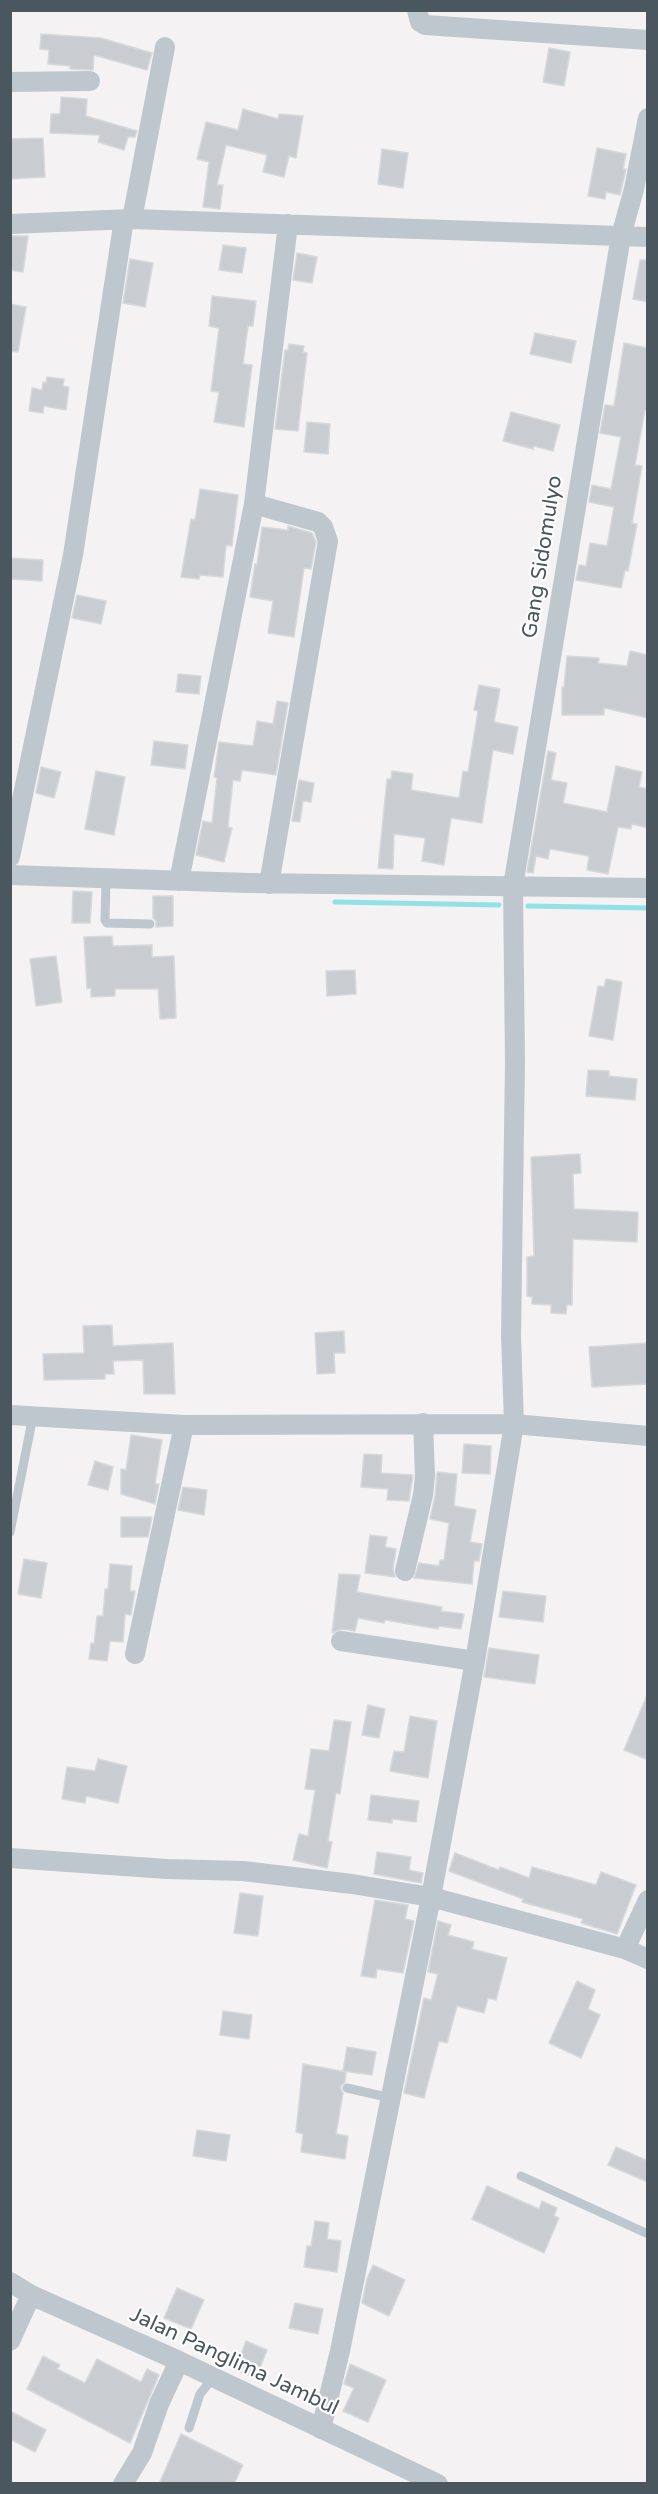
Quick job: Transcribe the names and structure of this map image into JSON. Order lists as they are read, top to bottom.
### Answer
{
  "streets": {
    "street": ["Gang Sidomulyo", "Jalan Panglima Jambul"]
  },
  "crossings": [
    ["Gang Sidomulyo", "Jalan Panglima Jambul"]
  ]
}
